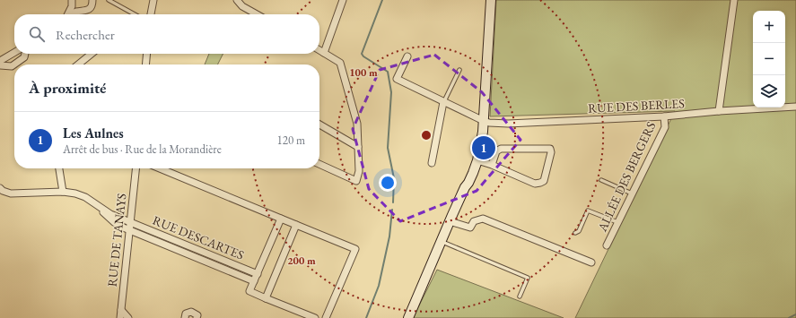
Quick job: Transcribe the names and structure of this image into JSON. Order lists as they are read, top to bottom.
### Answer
{
  "streets": {
    "street": [
      "RUE DES BERLES",
      "ALLÉE DES BERGERS",
      "RUE DESCARTES",
      "RUE DE TANAYS"
    ]
  },
  "crossings": [
    ["RUE DES BERLES", "ALLÉE DES BERGERS"],
    ["RUE DESCARTES", "RUE DE TANAYS"]
  ],
  "page": {
    "map_buttons": ["+", "−"],
    "search": "Rechercher",
    "heading": "À proximité",
    "list": [
      {
        "mark": "1",
        "name": "Les Aulnes",
        "note": "Arrêt de bus · Rue de la Morandière",
        "value": "120 m"
      }
    ],
    "pins": "1"
  },
  "rings": ["100 m", "200 m"]
}
